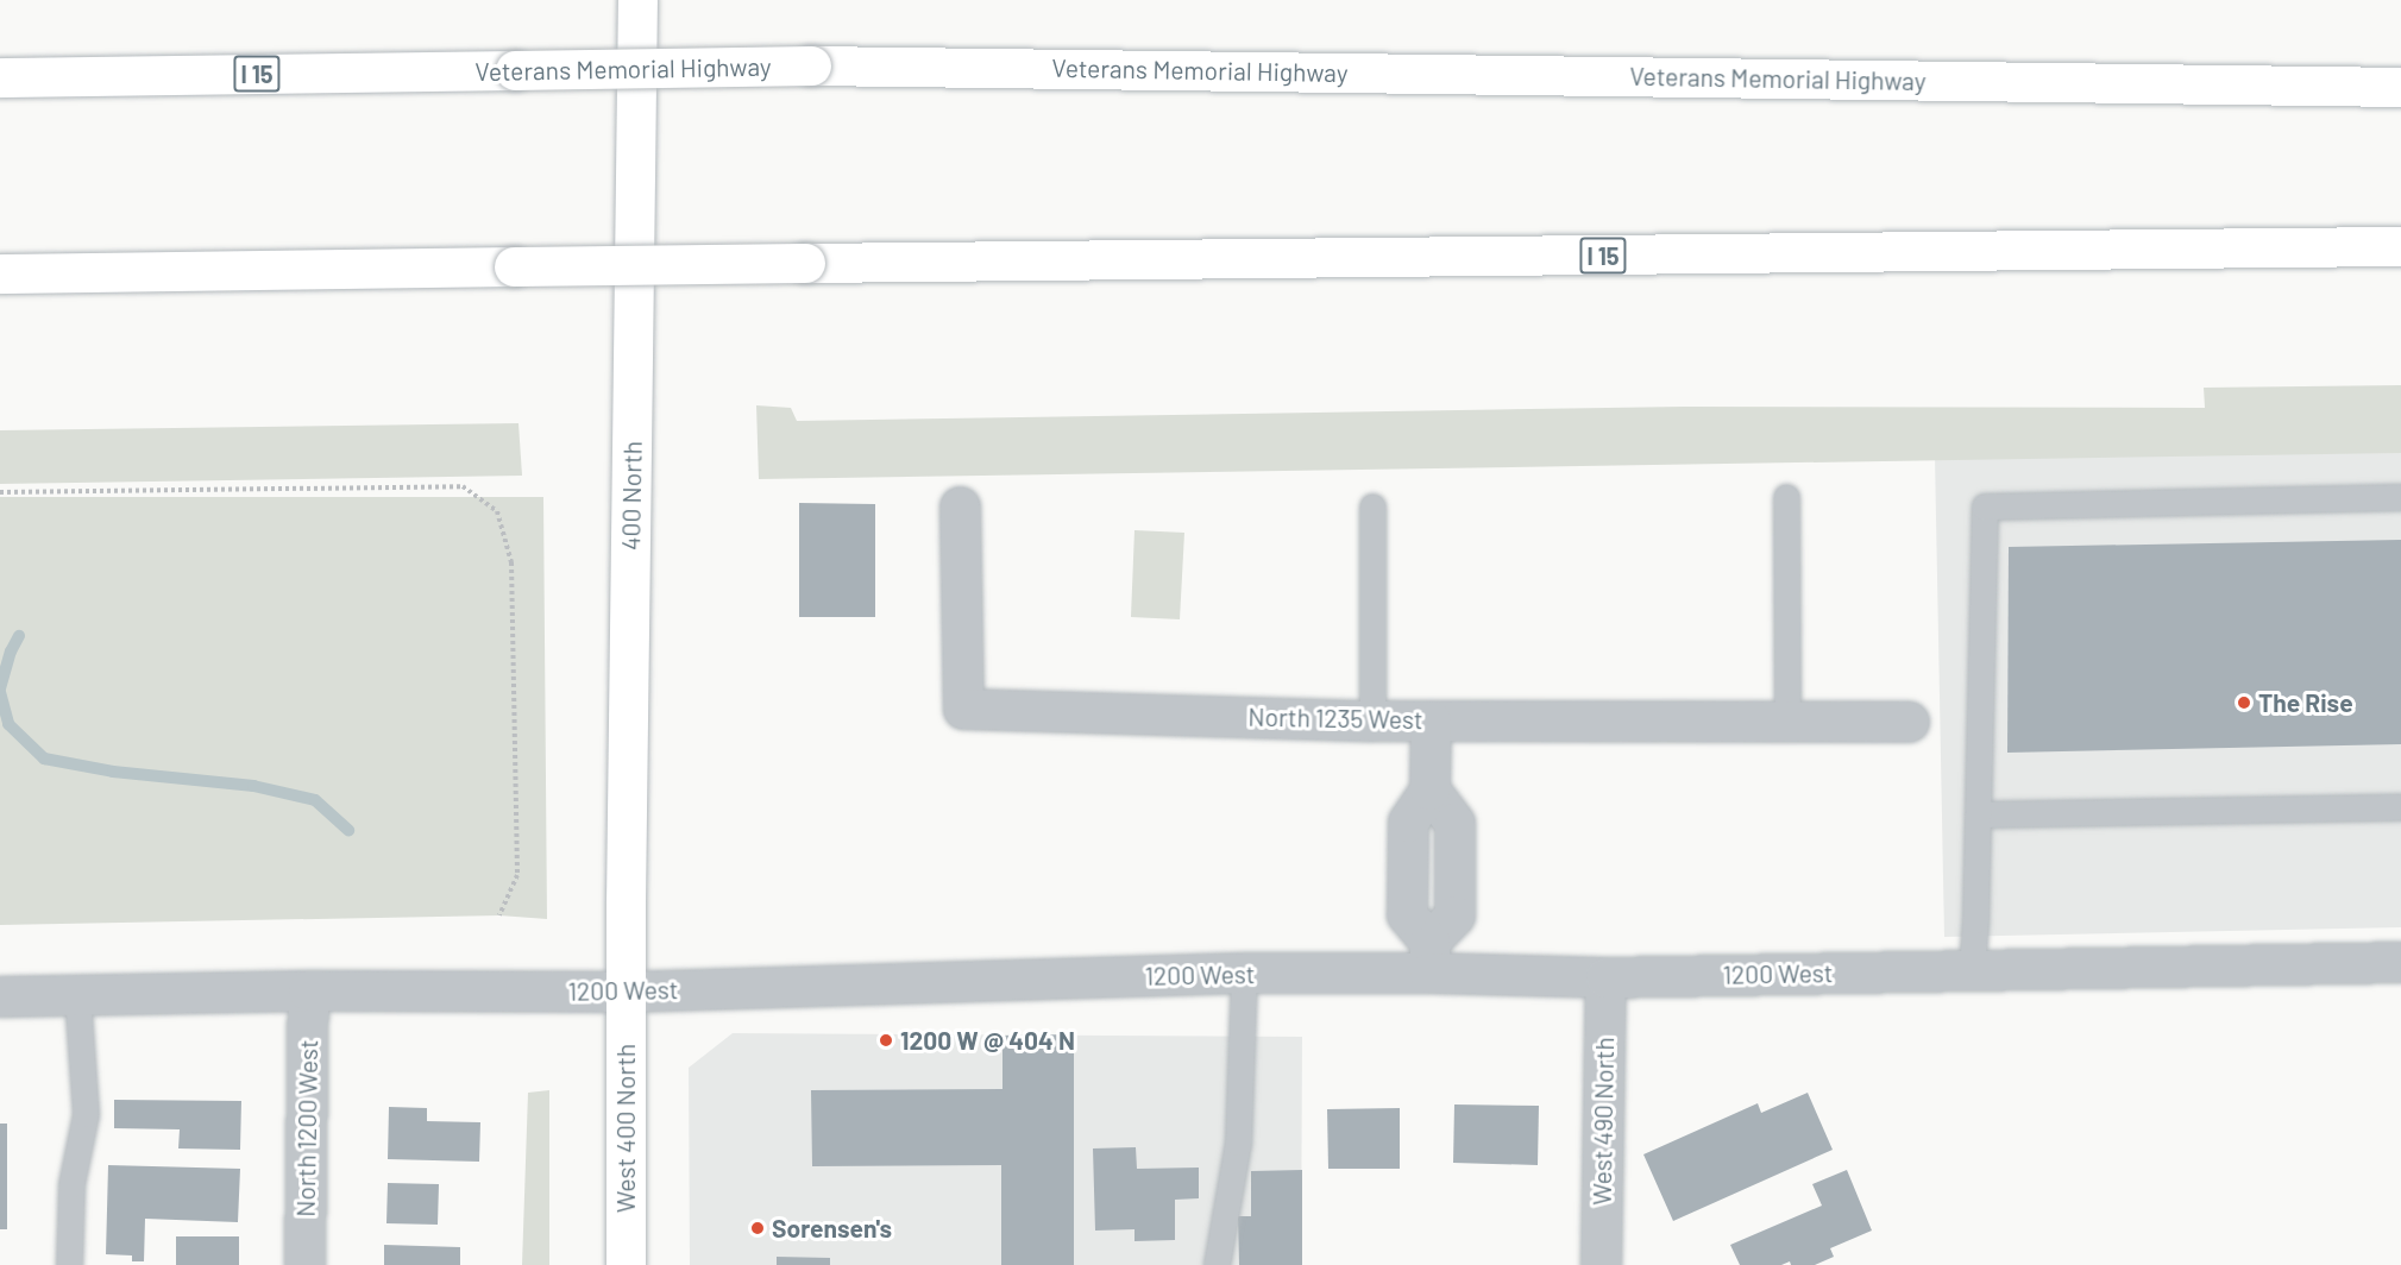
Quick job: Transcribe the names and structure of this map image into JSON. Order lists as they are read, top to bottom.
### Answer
{
  "streets": {
    "main road": [
      "Veterans Memorial Highway",
      "I 15",
      "400 North",
      "West 400 North"
    ],
    "street": [
      "North 1235 West",
      "1200 West",
      "West 490 North",
      "North 1200 West"
    ]
  },
  "crossings": [
    ["400 North", "1200 West"],
    ["400 North", "West 400 North"],
    ["1200 West", "West 490 North"],
    ["1200 West", "North 1200 West"],
    ["1200 West", "West 400 North"]
  ],
  "places": ["The Rise", "1200 W @ 404 N", "Sorensen's"]
}
